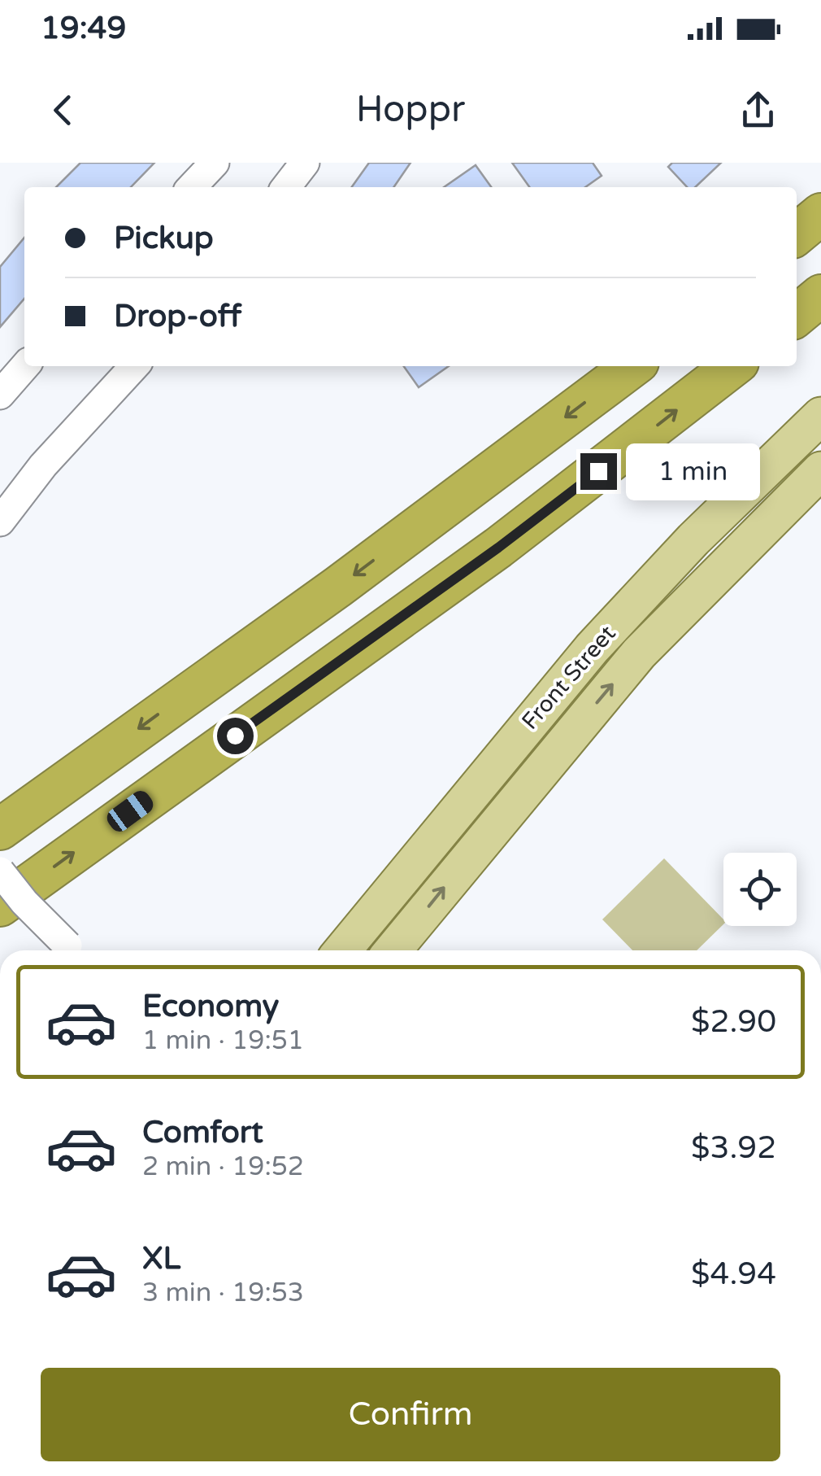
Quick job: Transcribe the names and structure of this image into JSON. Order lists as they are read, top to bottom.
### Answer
{
  "streets": {
    "main road": ["Front Street"]
  },
  "page": {
    "status": "19:49",
    "header": "Hoppr",
    "banner": ["Pickup", "Drop-off"],
    "bubble": "1 min",
    "list": [
      {
        "name": "Economy",
        "note": "1 min · 19:51",
        "value": "$2.90"
      },
      {
        "name": "Comfort",
        "note": "2 min · 19:52",
        "value": "$3.92"
      },
      {
        "name": "XL",
        "note": "3 min · 19:53",
        "value": "$4.94"
      }
    ],
    "buttons": "Confirm"
  }
}
